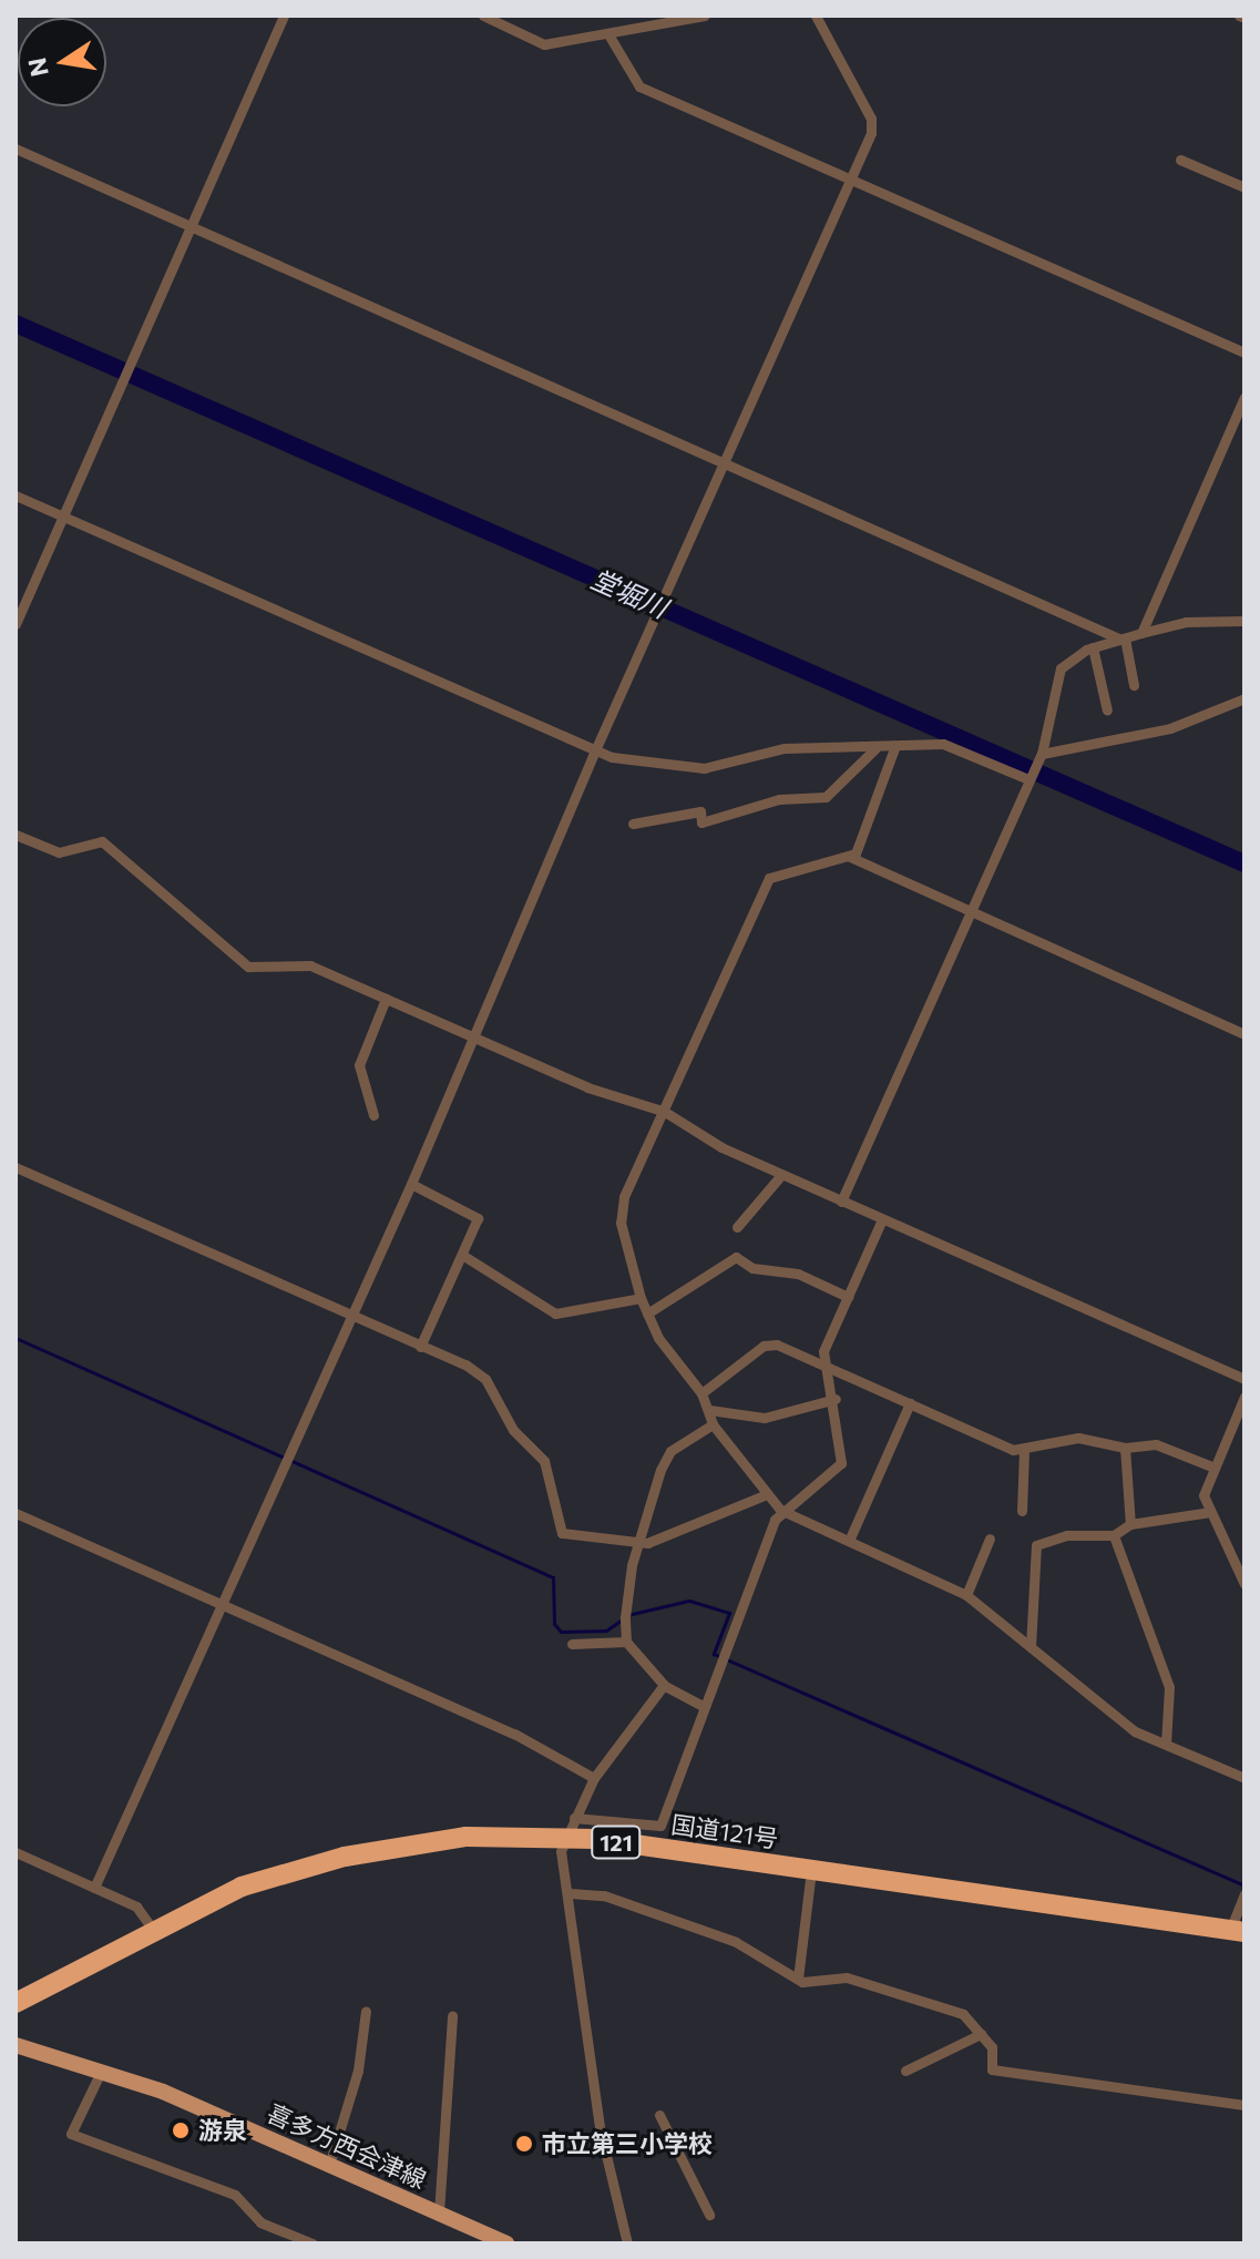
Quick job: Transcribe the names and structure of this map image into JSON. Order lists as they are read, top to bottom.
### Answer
{
  "streets": {
    "highway": ["国道121号", "121"],
    "main road": ["喜多方西会津線"]
  },
  "water": ["堂堀川"],
  "places": ["游泉", "市立第三小学校"],
  "north": "left"
}
